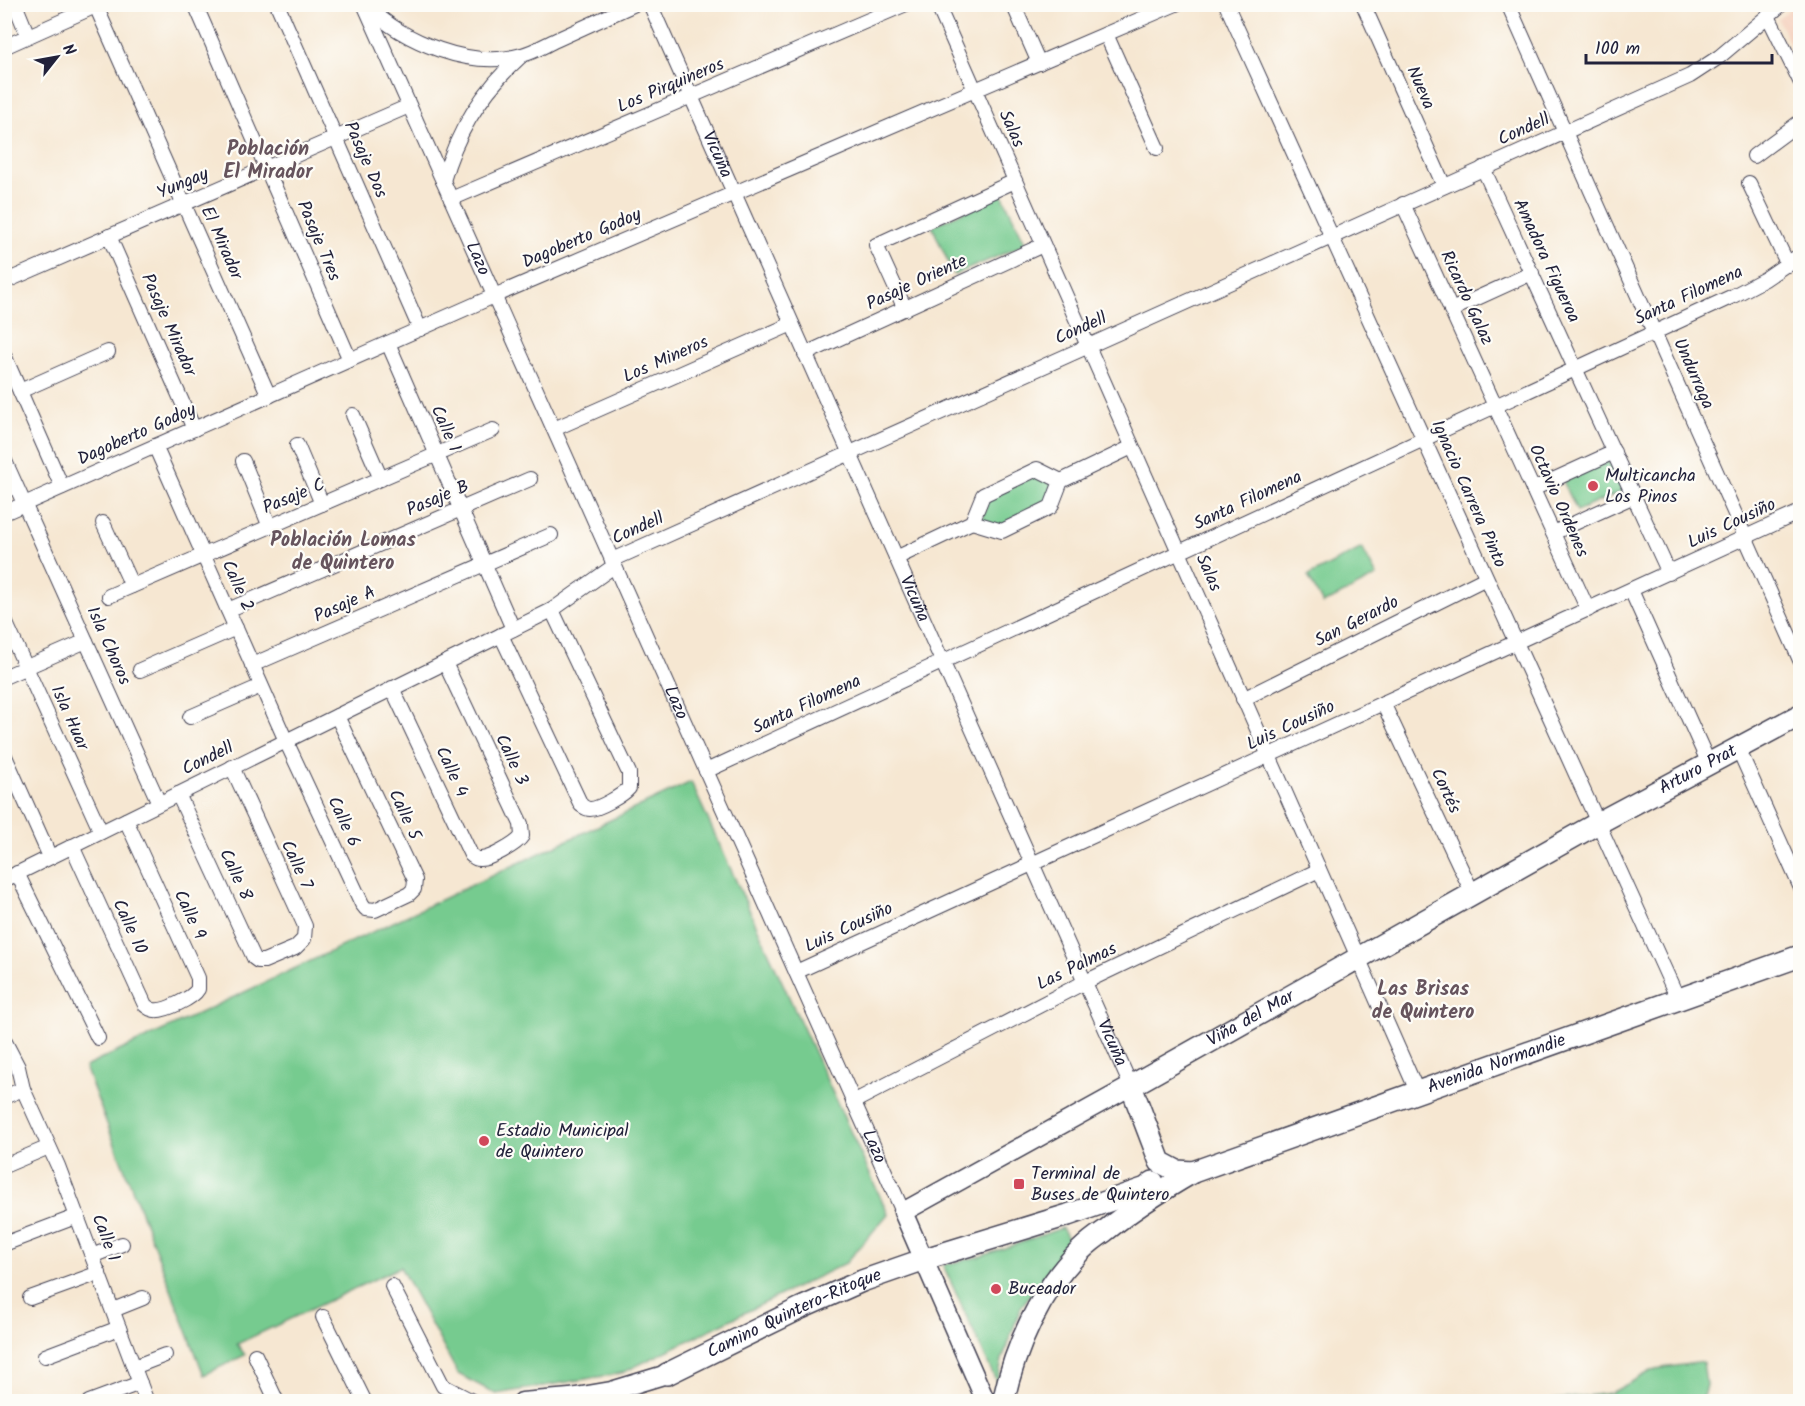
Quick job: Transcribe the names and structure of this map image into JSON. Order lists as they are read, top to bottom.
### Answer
{
  "streets": {
    "main road": [
      "Vicuña",
      "Lazo",
      "Arturo Prat",
      "Viña del Mar",
      "Avenida Normandie",
      "Camino Quintero-Ritoque"
    ],
    "street": [
      "Los Pirquineros",
      "Nueva",
      "Salas",
      "Condell",
      "Pasaje Dos",
      "Yungay",
      "Dagoberto Godoy",
      "Pasaje Tres",
      "El Mirador",
      "Amadora Figueroa",
      "Pasaje Oriente",
      "Santa Filomena",
      "Ricardo Galaz",
      "Pasaje Mirador",
      "Los Mineros",
      "Undurraga",
      "Calle 1",
      "Ignacio Carrera Pinto",
      "Pasaje C",
      "Pasaje B",
      "Octavio Ordenes",
      "Luis Cousiño",
      "Calle 2",
      "Pasaje A",
      "San Gerardo",
      "Isla Choros",
      "Isla Huar",
      "Calle 3",
      "Calle 4",
      "Cortés",
      "Calle 5",
      "Calle 6",
      "Calle 7",
      "Calle 8",
      "Calle 9",
      "Calle 10",
      "Las Palmas"
    ]
  },
  "crossings": [
    ["Los Pirquineros", "Vicuña"],
    ["Los Pirquineros", "Lazo"],
    ["Nueva", "Condell"],
    ["Salas", "Condell"],
    ["Salas", "Dagoberto Godoy"],
    ["Salas", "Pasaje Oriente"],
    ["Salas", "Santa Filomena"],
    ["Salas", "Luis Cousiño"],
    ["Salas", "San Gerardo"],
    ["Salas", "Las Palmas"],
    ["Salas", "Viña del Mar"],
    ["Salas", "Avenida Normandie"],
    ["Condell", "Vicuña"],
    ["Condell", "Lazo"],
    ["Condell", "Amadora Figueroa"],
    ["Condell", "Ricardo Galaz"],
    ["Condell", "Undurraga"],
    ["Condell", "Calle 1"],
    ["Condell", "Ignacio Carrera Pinto"],
    ["Condell", "Calle 2"],
    ["Condell", "Isla Choros"],
    ["Condell", "Isla Huar"],
    ["Condell", "Calle 3"],
    ["Condell", "Calle 4"],
    ["Condell", "Calle 5"],
    ["Condell", "Calle 6"],
    ["Condell", "Calle 7"],
    ["Condell", "Calle 8"],
    ["Condell", "Calle 9"],
    ["Condell", "Calle 10"],
    ["Vicuña", "Dagoberto Godoy"],
    ["Vicuña", "Pasaje Oriente"],
    ["Vicuña", "Santa Filomena"],
    ["Vicuña", "Los Mineros"],
    ["Vicuña", "Luis Cousiño"],
    ["Vicuña", "Las Palmas"],
    ["Vicuña", "Viña del Mar"],
    ["Vicuña", "Camino Quintero-Ritoque"],
    ["Pasaje Dos", "Yungay"],
    ["Pasaje Dos", "Dagoberto Godoy"],
    ["Yungay", "Pasaje Tres"],
    ["Yungay", "El Mirador"],
    ["Yungay", "Lazo"],
    ["Yungay", "Pasaje Mirador"],
    ["Dagoberto Godoy", "Pasaje Tres"],
    ["Dagoberto Godoy", "El Mirador"],
    ["Dagoberto Godoy", "Lazo"],
    ["Dagoberto Godoy", "Pasaje Mirador"],
    ["Dagoberto Godoy", "Calle 1"],
    ["Dagoberto Godoy", "Calle 2"],
    ["Dagoberto Godoy", "Isla Choros"],
    ["Lazo", "Santa Filomena"],
    ["Lazo", "Los Mineros"],
    ["Lazo", "Luis Cousiño"],
    ["Lazo", "Las Palmas"],
    ["Lazo", "Viña del Mar"],
    ["Lazo", "Camino Quintero-Ritoque"],
    ["Amadora Figueroa", "Santa Filomena"],
    ["Amadora Figueroa", "Luis Cousiño"],
    ["Santa Filomena", "Ricardo Galaz"],
    ["Santa Filomena", "Undurraga"],
    ["Santa Filomena", "Ignacio Carrera Pinto"],
    ["Santa Filomena", "Octavio Ordenes"],
    ["Ricardo Galaz", "Octavio Ordenes"],
    ["Undurraga", "Luis Cousiño"],
    ["Calle 1", "Pasaje C"],
    ["Calle 1", "Pasaje B"],
    ["Calle 1", "Pasaje A"],
    ["Ignacio Carrera Pinto", "Luis Cousiño"],
    ["Ignacio Carrera Pinto", "San Gerardo"],
    ["Ignacio Carrera Pinto", "Arturo Prat"],
    ["Ignacio Carrera Pinto", "Viña del Mar"],
    ["Ignacio Carrera Pinto", "Avenida Normandie"],
    ["Pasaje C", "Calle 2"],
    ["Pasaje B", "Calle 2"],
    ["Octavio Ordenes", "Luis Cousiño"],
    ["Luis Cousiño", "Cortés"],
    ["Calle 2", "Pasaje A"],
    ["Calle 2", "Calle 6"],
    ["Calle 3", "Calle 4"],
    ["Arturo Prat", "Viña del Mar"],
    ["Cortés", "Viña del Mar"],
    ["Calle 5", "Calle 6"],
    ["Calle 7", "Calle 8"],
    ["Calle 9", "Calle 10"]
  ],
  "districts": ["Población El Mirador", "Población Lomas de Quintero", "Las Brisas de Quintero"],
  "places": {
    "other": ["Multicancha Los Pinos", "Estadio Municipal de Quintero", "Buceador"],
    "transit": ["Terminal de Buses de Quintero"]
  },
  "scale_bar": "100 m",
  "north": "top right"
}
